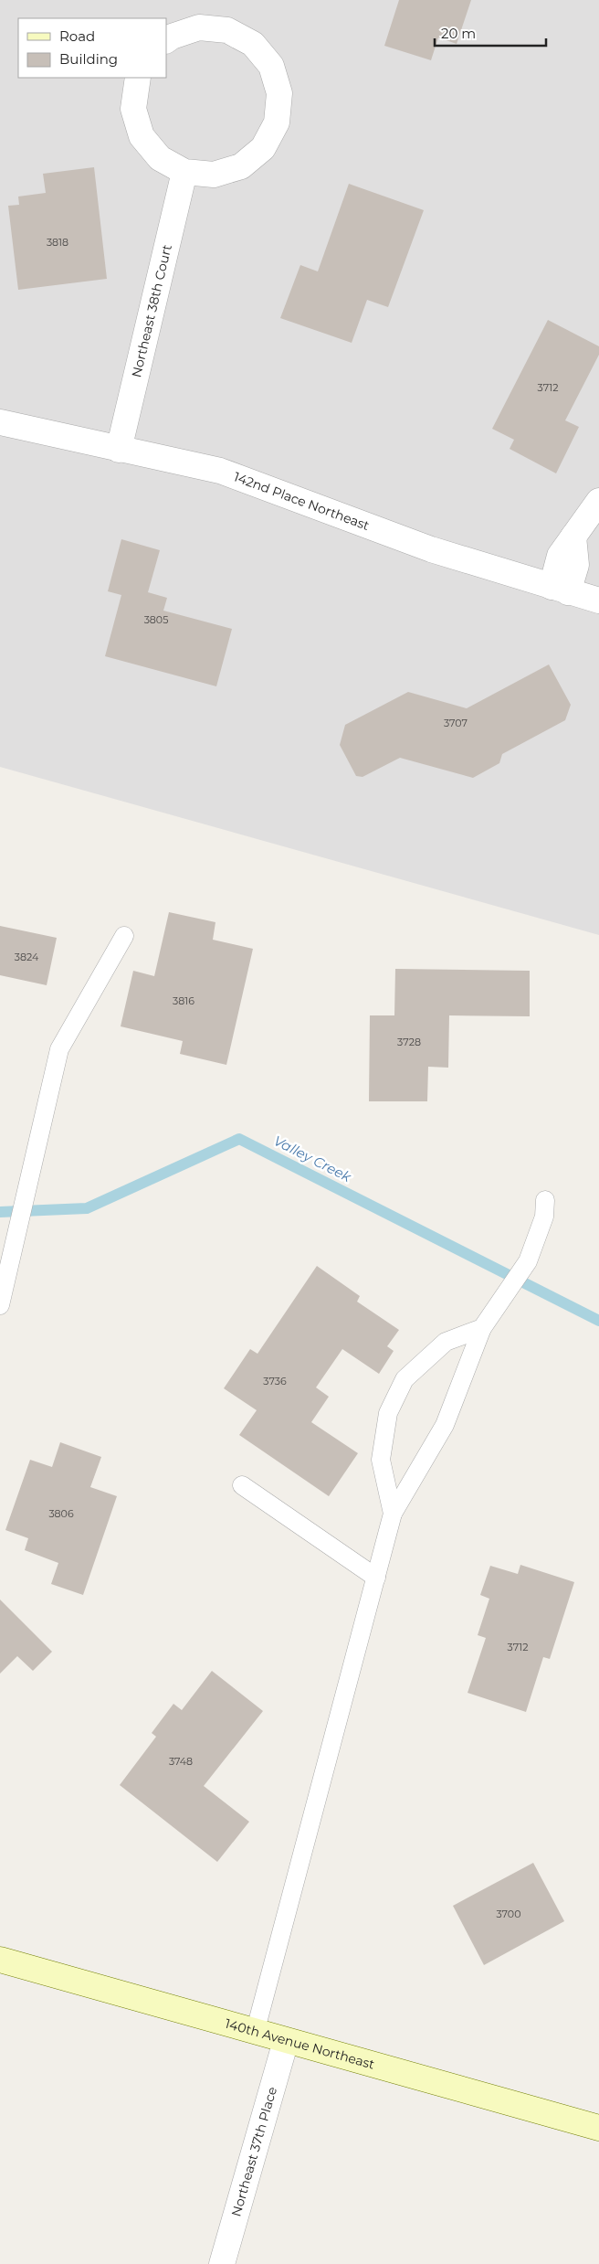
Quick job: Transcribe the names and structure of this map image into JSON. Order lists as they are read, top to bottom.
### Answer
{
  "streets": {
    "street": [
      "Northeast 38th Court",
      "142nd Place Northeast",
      "140th Avenue Northeast",
      "Northeast 37th Place"
    ]
  },
  "crossings": [
    ["Northeast 38th Court", "142nd Place Northeast"],
    ["140th Avenue Northeast", "Northeast 37th Place"]
  ],
  "water": ["Valley Creek"],
  "house_numbers": [
    "3818",
    "3712",
    "3805",
    "3707",
    "3824",
    "3816",
    "3728",
    "3736",
    "3806",
    "3712",
    "3748",
    "3700"
  ],
  "legend": ["Road", "Building"],
  "scale_bar": "20 m"
}
